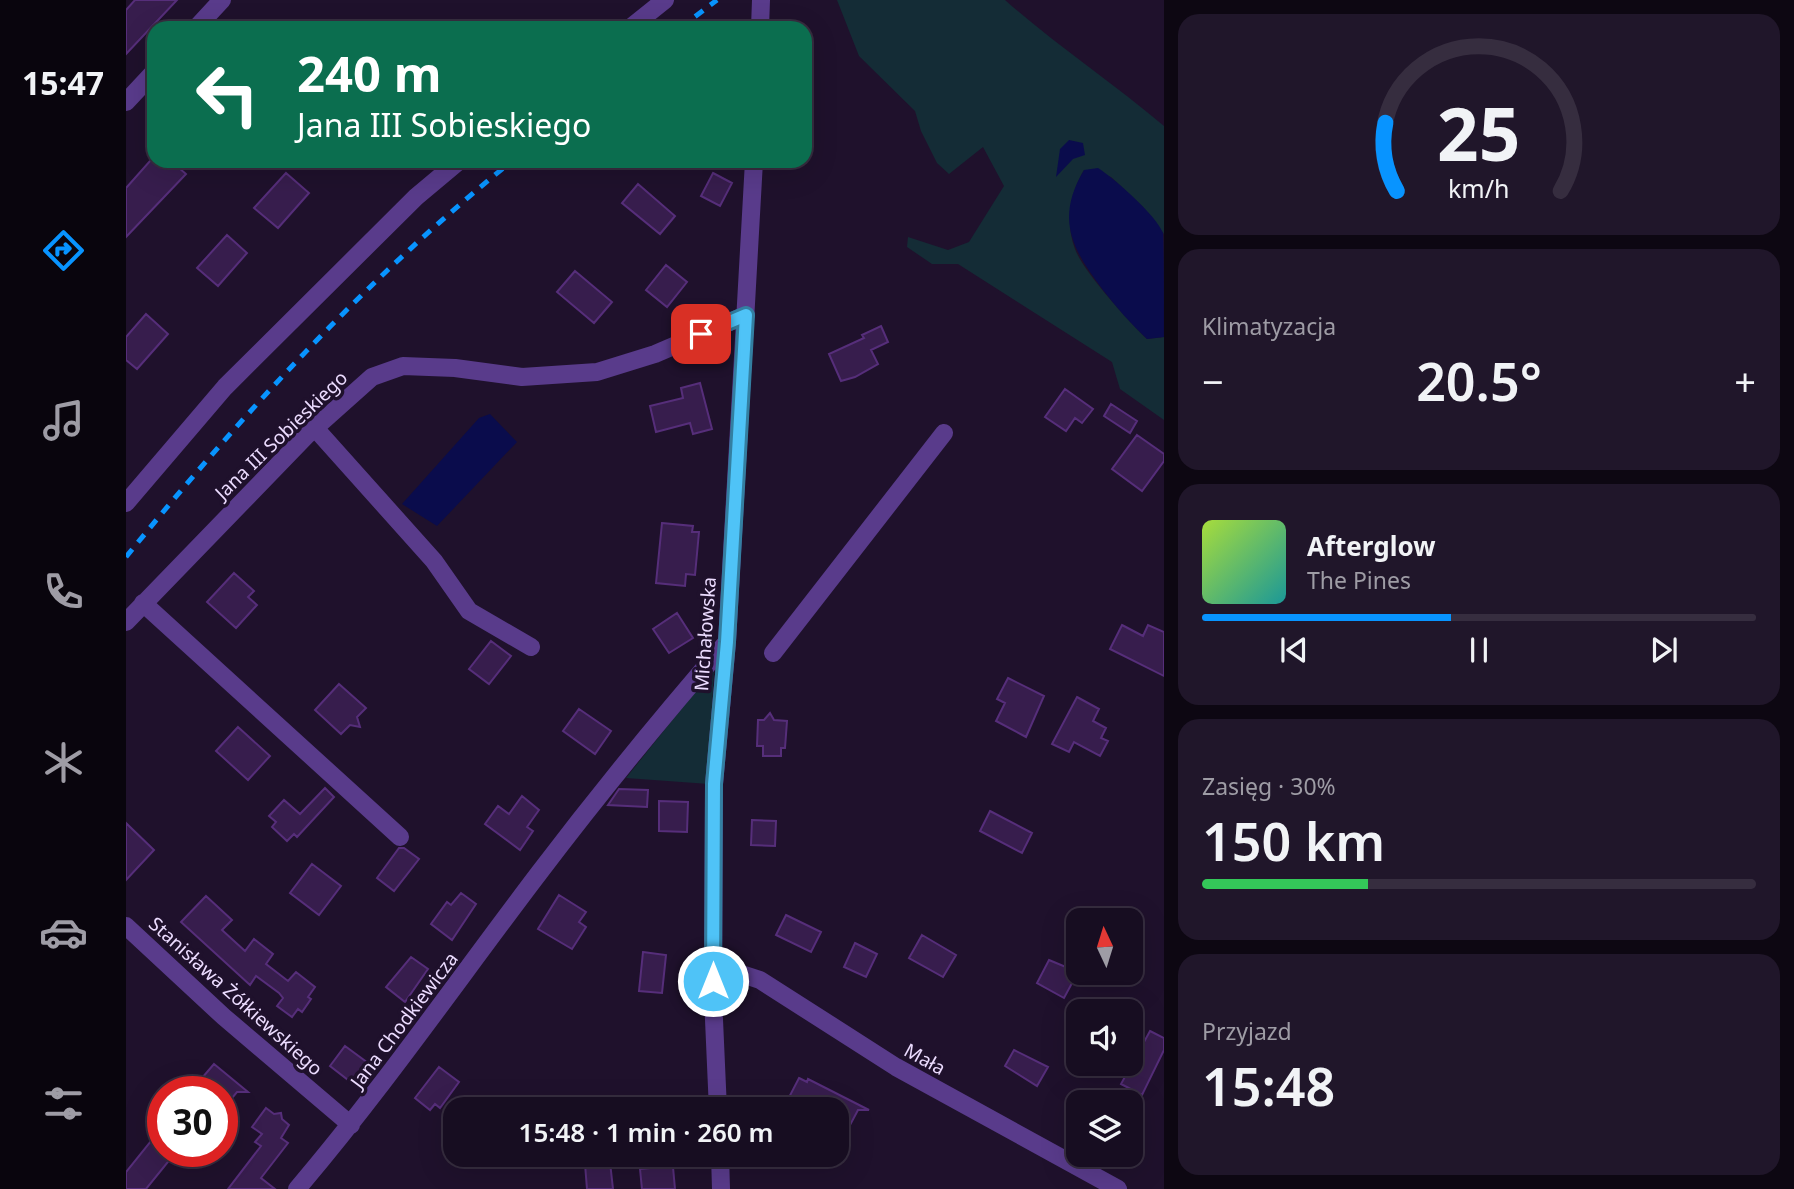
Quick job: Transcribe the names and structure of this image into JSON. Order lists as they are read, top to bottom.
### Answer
{
  "streets": {
    "street": [
      "Jana III Sobieskiego",
      "Michałowska",
      "Stanisława Żółkiewskiego",
      "Jana Chodkiewicza",
      "Mała"
    ]
  },
  "crossings": [
    ["Jana III Sobieskiego", "Michałowska"],
    ["Michałowska", "Jana Chodkiewicza"],
    ["Michałowska", "Mała"],
    ["Stanisława Żółkiewskiego", "Jana Chodkiewicza"]
  ],
  "north": "top",
  "page": {
    "tabs": "15:47",
    "turn": ["240 m", "Jana III Sobieskiego"],
    "tile": [
      "Klimatyzacja",
      ["Zasięg · 30%", "150 km"],
      ["Przyjazd", "15:48"]
    ],
    "heat": ["−", "20.5°", "+"],
    "song": ["Afterglow", "The Pines"],
    "limit": "30",
    "trip": "15:48 · 1 min · 260 m",
    "gauge": ["25", "km/h"]
  }
}
